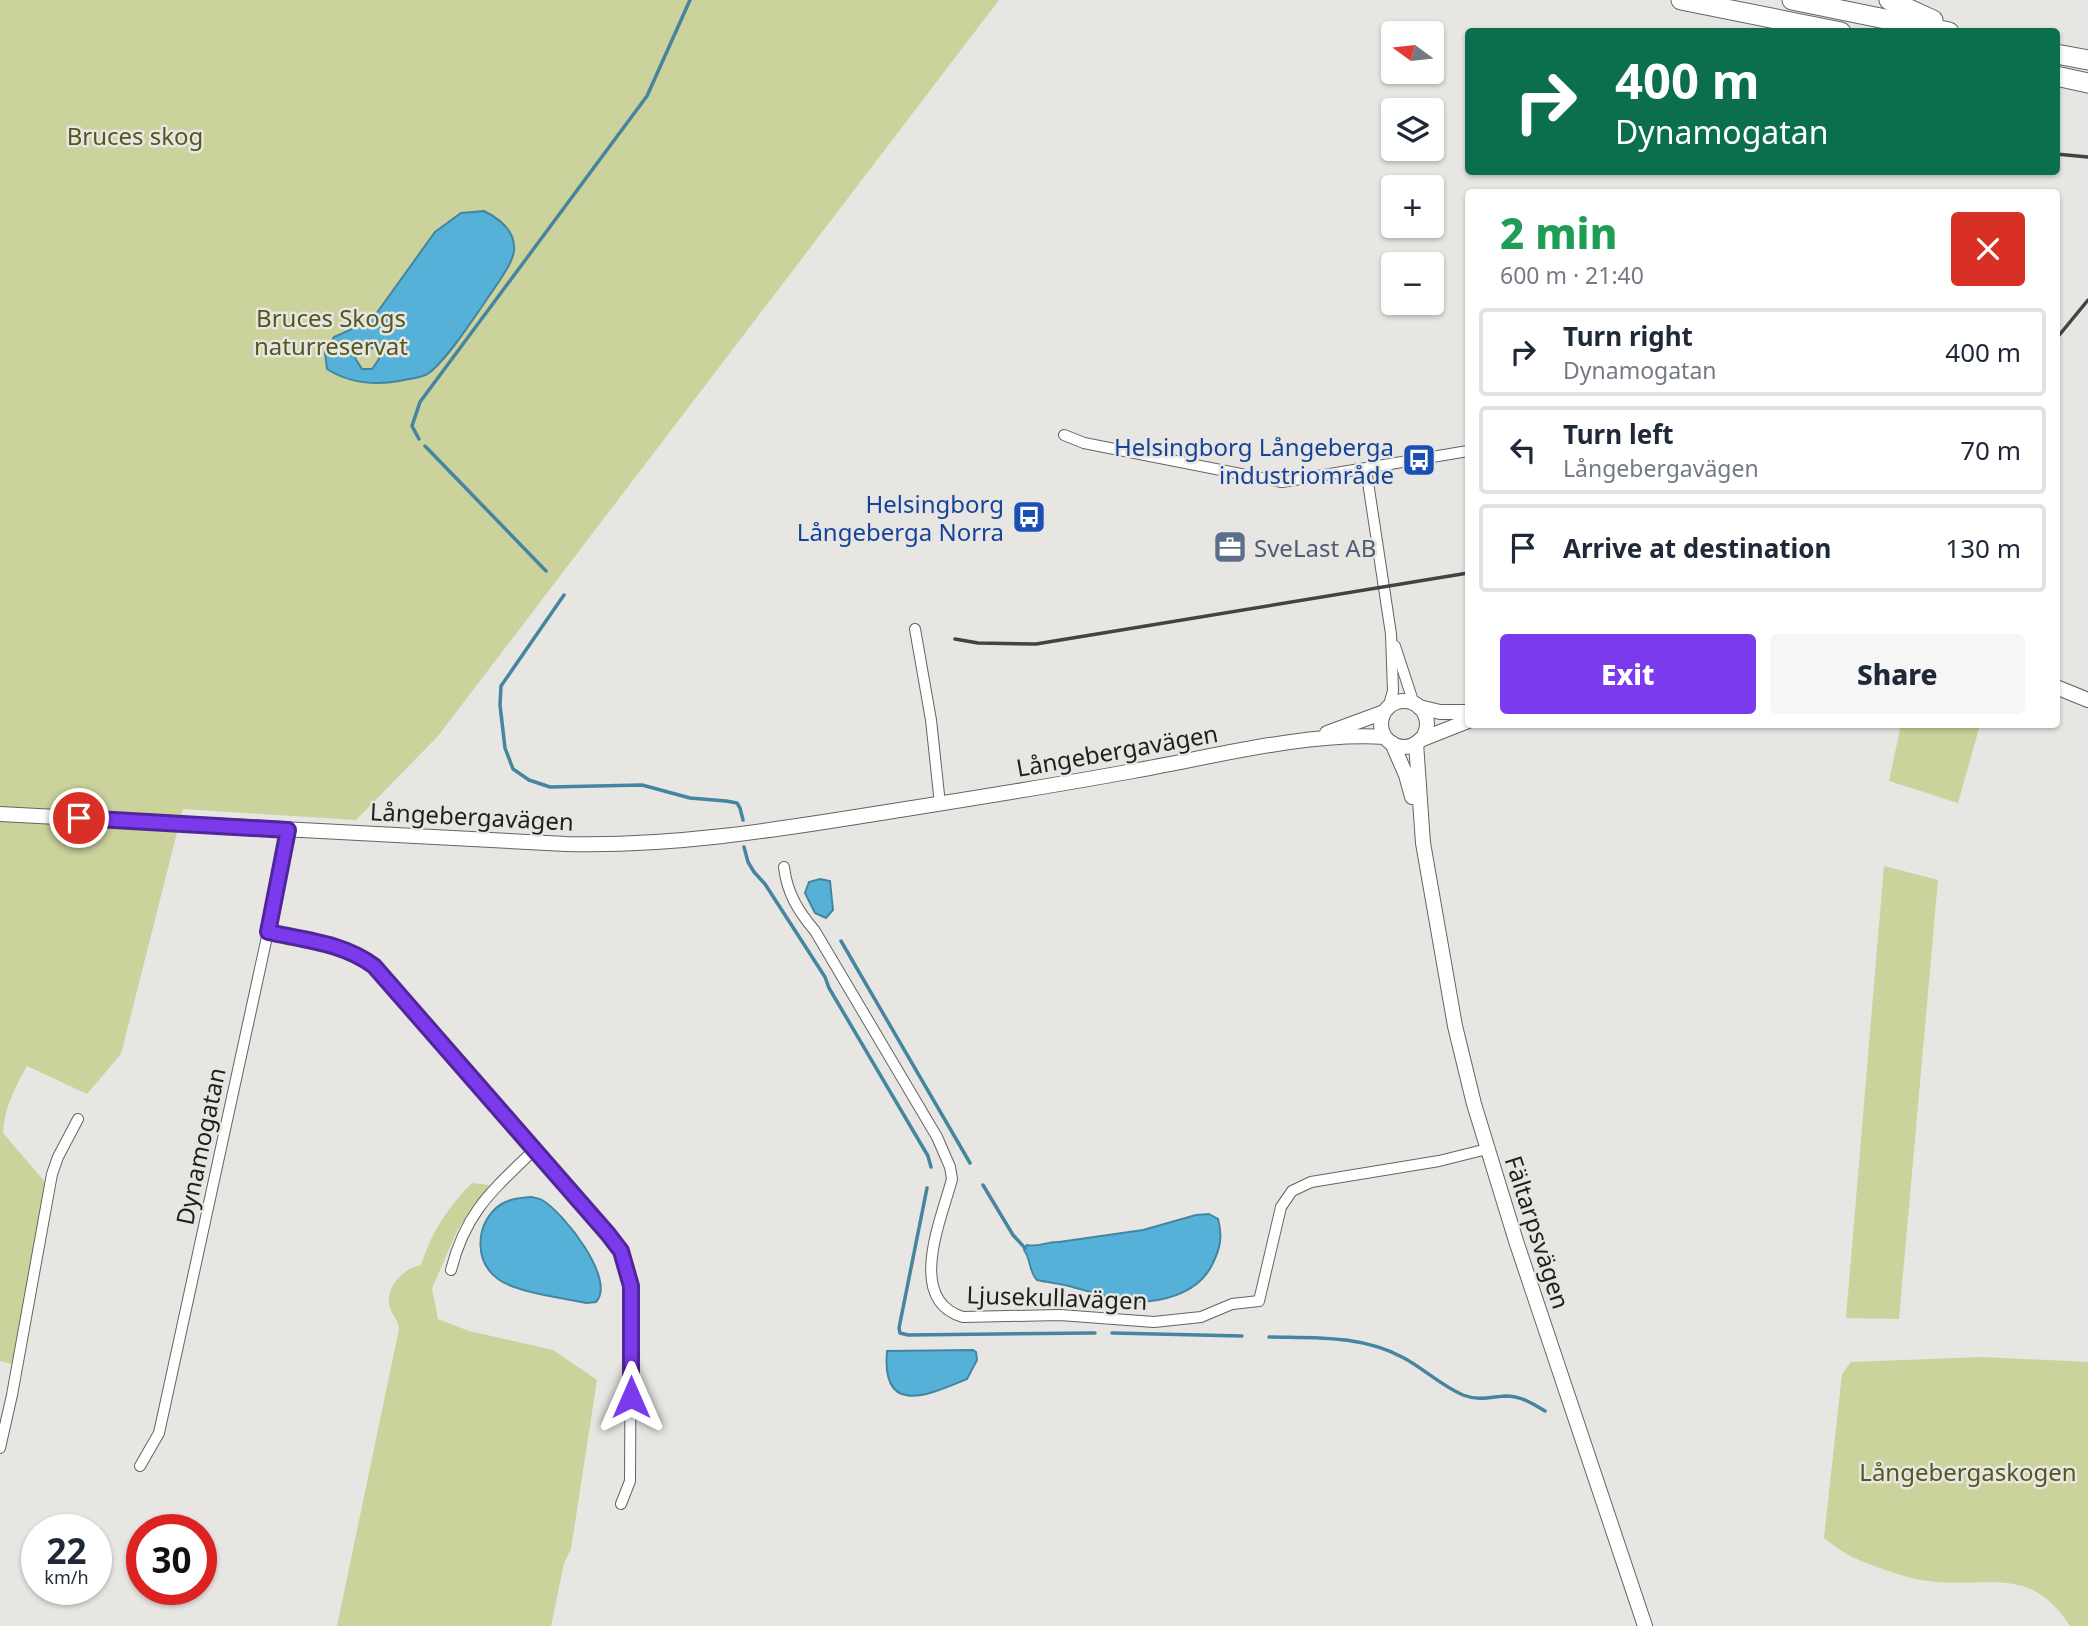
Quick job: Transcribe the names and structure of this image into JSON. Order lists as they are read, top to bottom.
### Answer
{
  "streets": {
    "street": [
      "Långebergavägen",
      "Dynamogatan",
      "Fältarpsvägen",
      "Ljusekullavägen"
    ]
  },
  "crossings": [
    ["Långebergavägen", "Dynamogatan"],
    ["Långebergavägen", "Fältarpsvägen"],
    ["Fältarpsvägen", "Ljusekullavägen"]
  ],
  "parks": ["Bruces skog", "Bruces Skogs naturreservat", "Långebergaskogen"],
  "places": {
    "bus stop": ["Helsingborg Långeberga industriområde", "Helsingborg Långeberga Norra"],
    "office": ["SveLast AB"]
  },
  "north": "left",
  "page": {
    "map_buttons": ["+", "−"],
    "turn": ["400 m", "Dynamogatan"],
    "heading": ["2 min", "600 m · 21:40"],
    "list": [
      {
        "name": "Turn right",
        "note": "Dynamogatan",
        "value": "400 m"
      },
      {
        "name": "Turn left",
        "note": "Långebergavägen",
        "value": "70 m"
      },
      {
        "name": "Arrive at destination",
        "value": "130 m"
      }
    ],
    "buttons": ["Exit", "Share"],
    "speed": "22 km/h",
    "limit": "30"
  }
}
